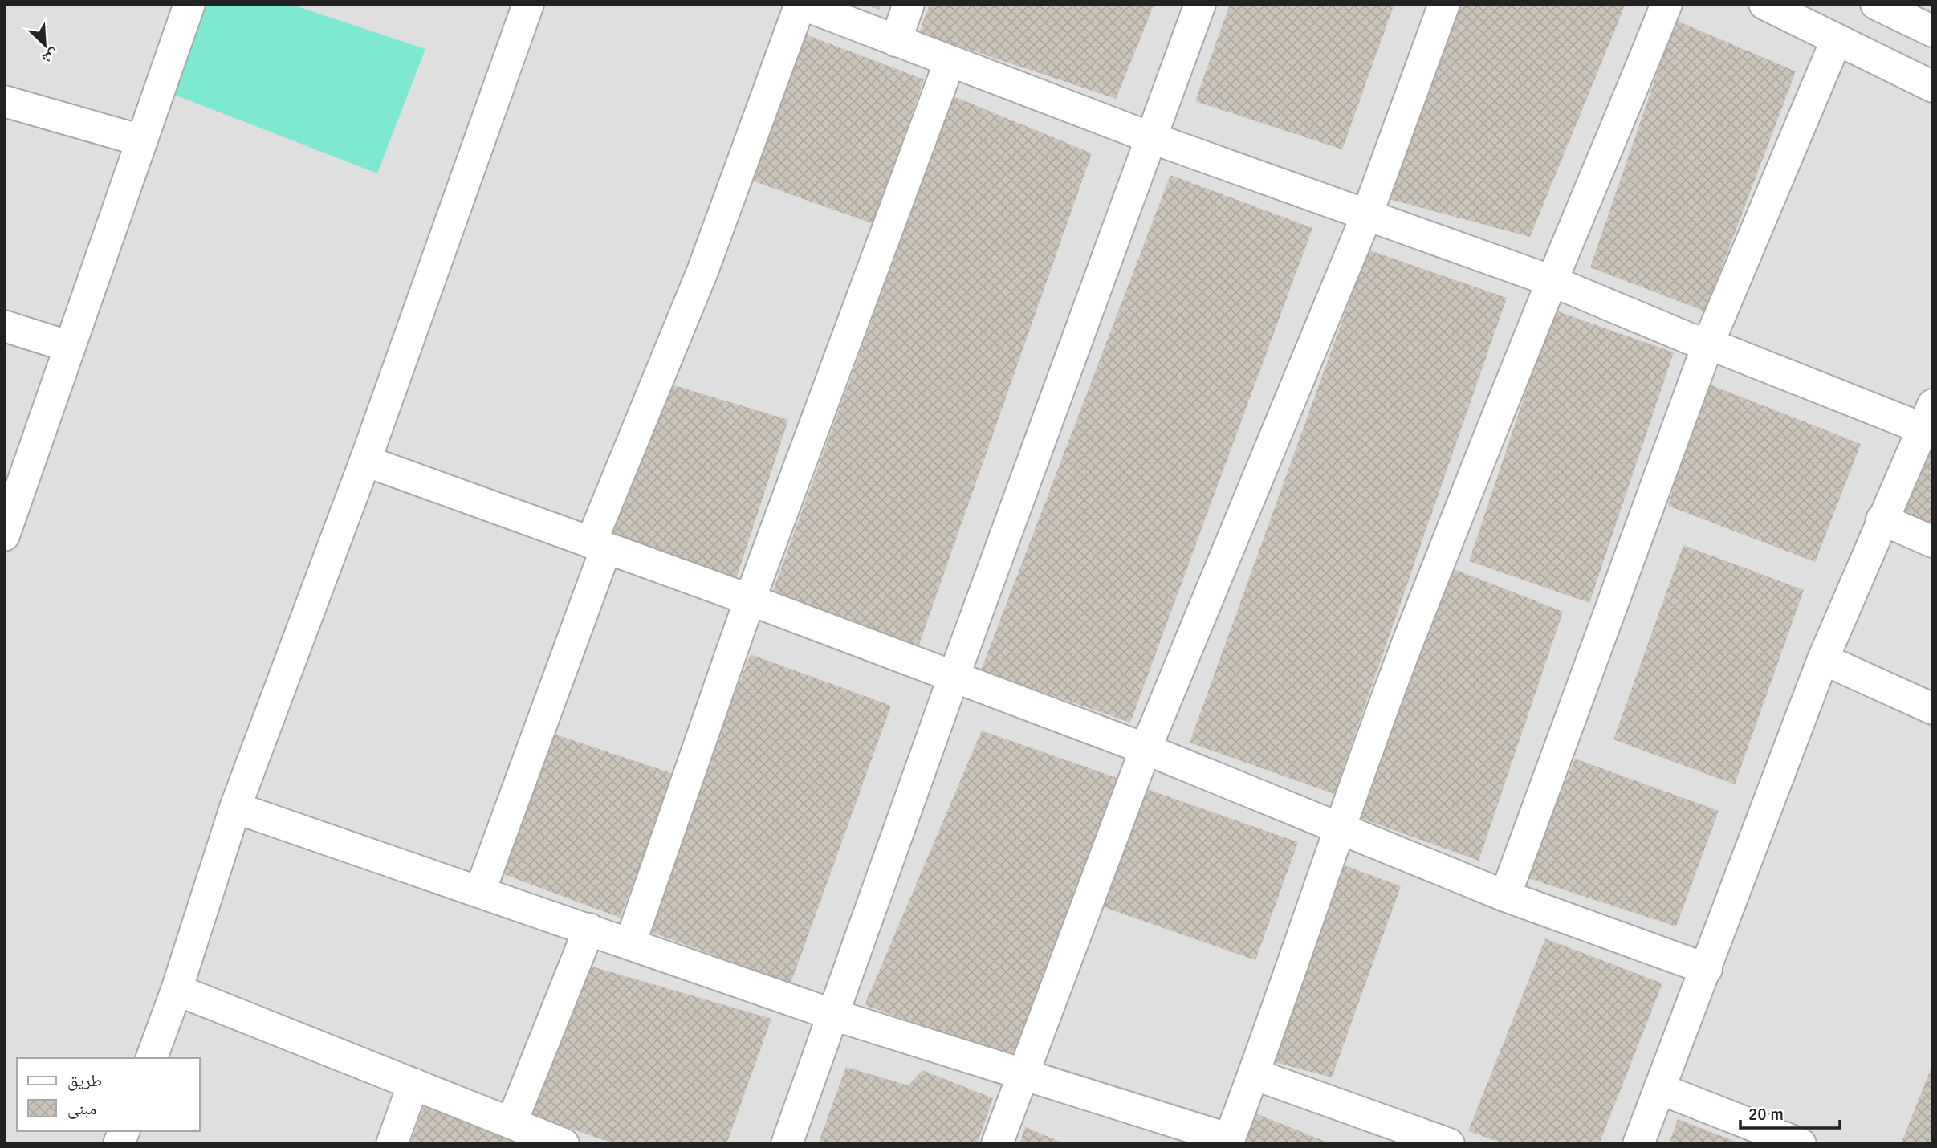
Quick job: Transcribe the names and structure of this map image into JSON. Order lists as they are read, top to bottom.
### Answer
{
  "legend": ["طريق", "مبنى"],
  "scale_bar": "20 m",
  "north": "bottom right"
}
